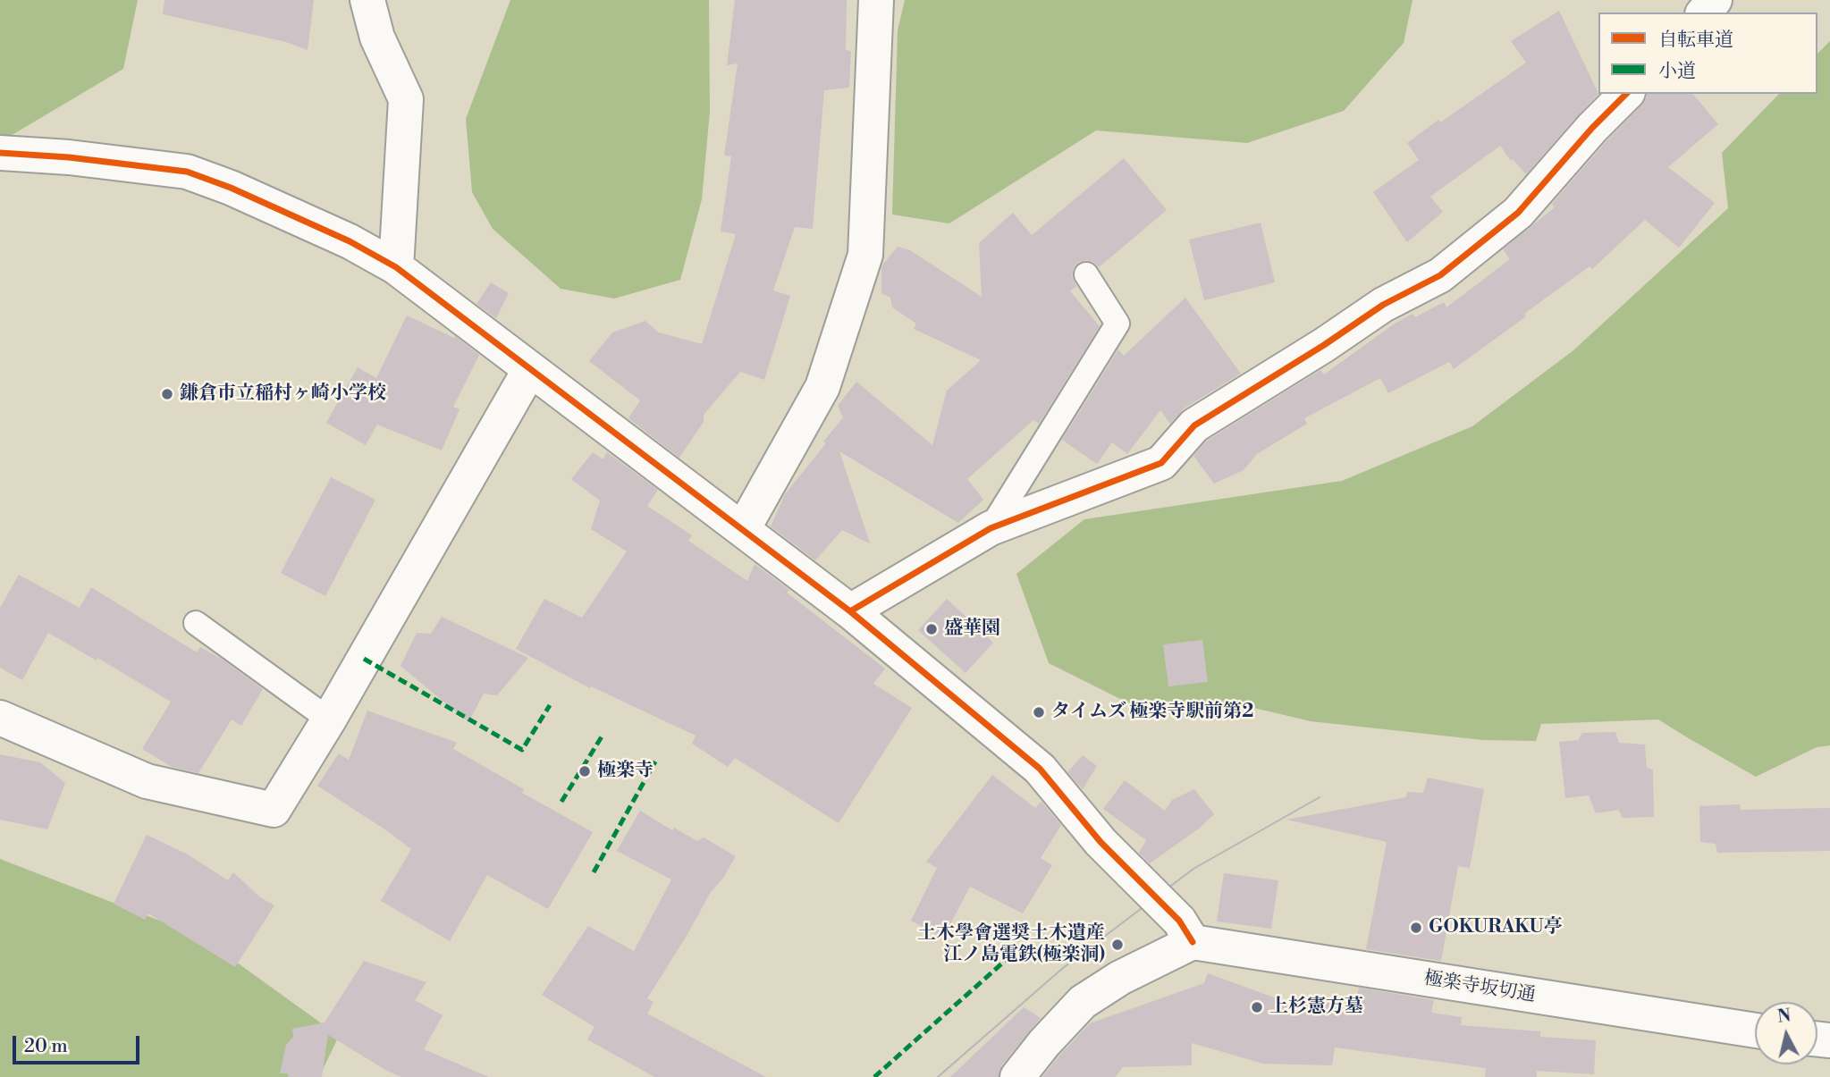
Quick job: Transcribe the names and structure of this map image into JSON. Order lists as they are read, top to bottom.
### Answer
{
  "streets": {
    "street": ["極楽寺坂切通"]
  },
  "places": [
    "鎌倉市立稲村ヶ崎小学校",
    "盛華園",
    "タイムズ 極楽寺駅前第2",
    "極楽寺",
    "GOKURAKU亭",
    "土木學會選奨土木遺産 江ノ島電鉄(極楽洞)",
    "上杉憲方墓"
  ],
  "legend": ["自転車道", "小道"],
  "scale_bar": "20 m",
  "north": "top"
}
